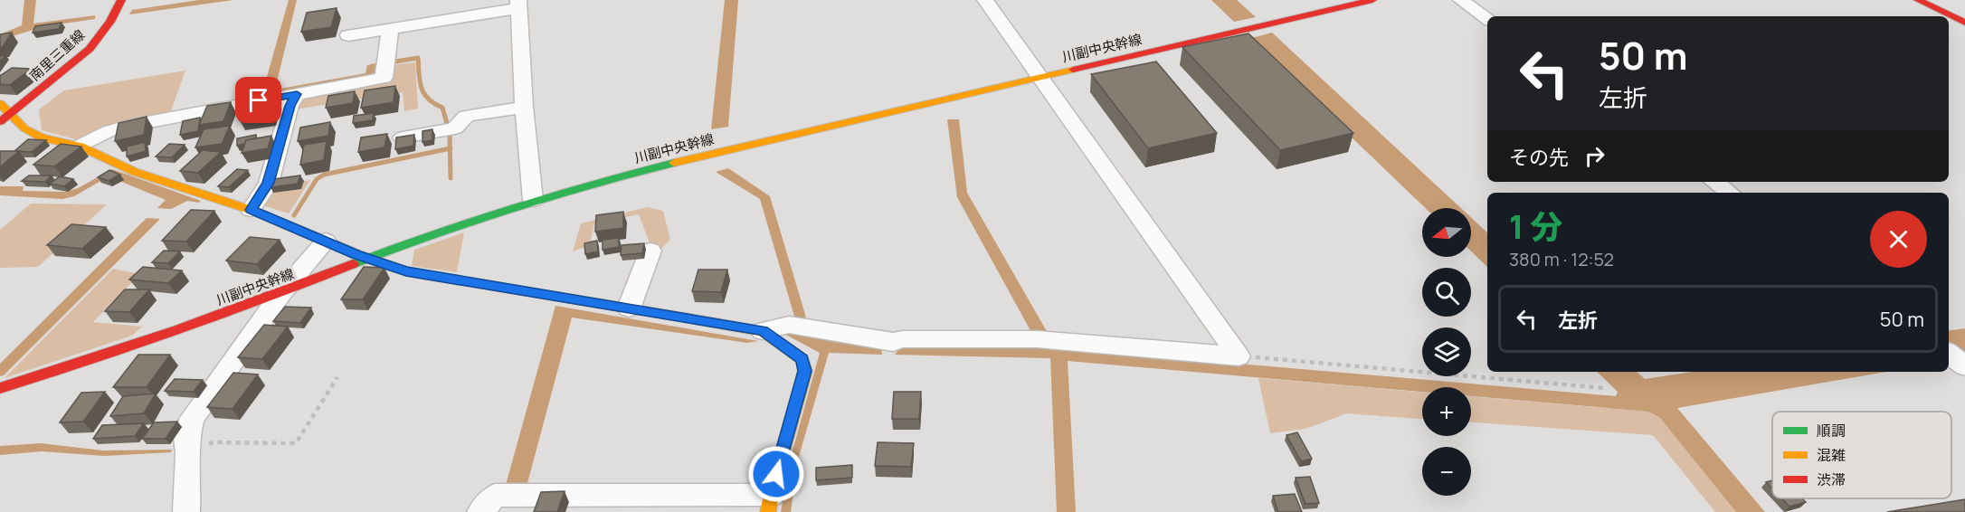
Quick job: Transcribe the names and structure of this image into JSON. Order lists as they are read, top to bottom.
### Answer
{
  "streets": {
    "street": ["川副中央幹線", "南里三重線"]
  },
  "legend": ["順調", "混雑", "渋滞"],
  "north": "left",
  "page": {
    "turn": ["50 m", "左折"],
    "then": "その先",
    "heading": ["1 分", "380 m · 12:52"],
    "map_buttons": ["+", "−"],
    "list": [
      {
        "name": "左折",
        "value": "50 m"
      }
    ]
  }
}
